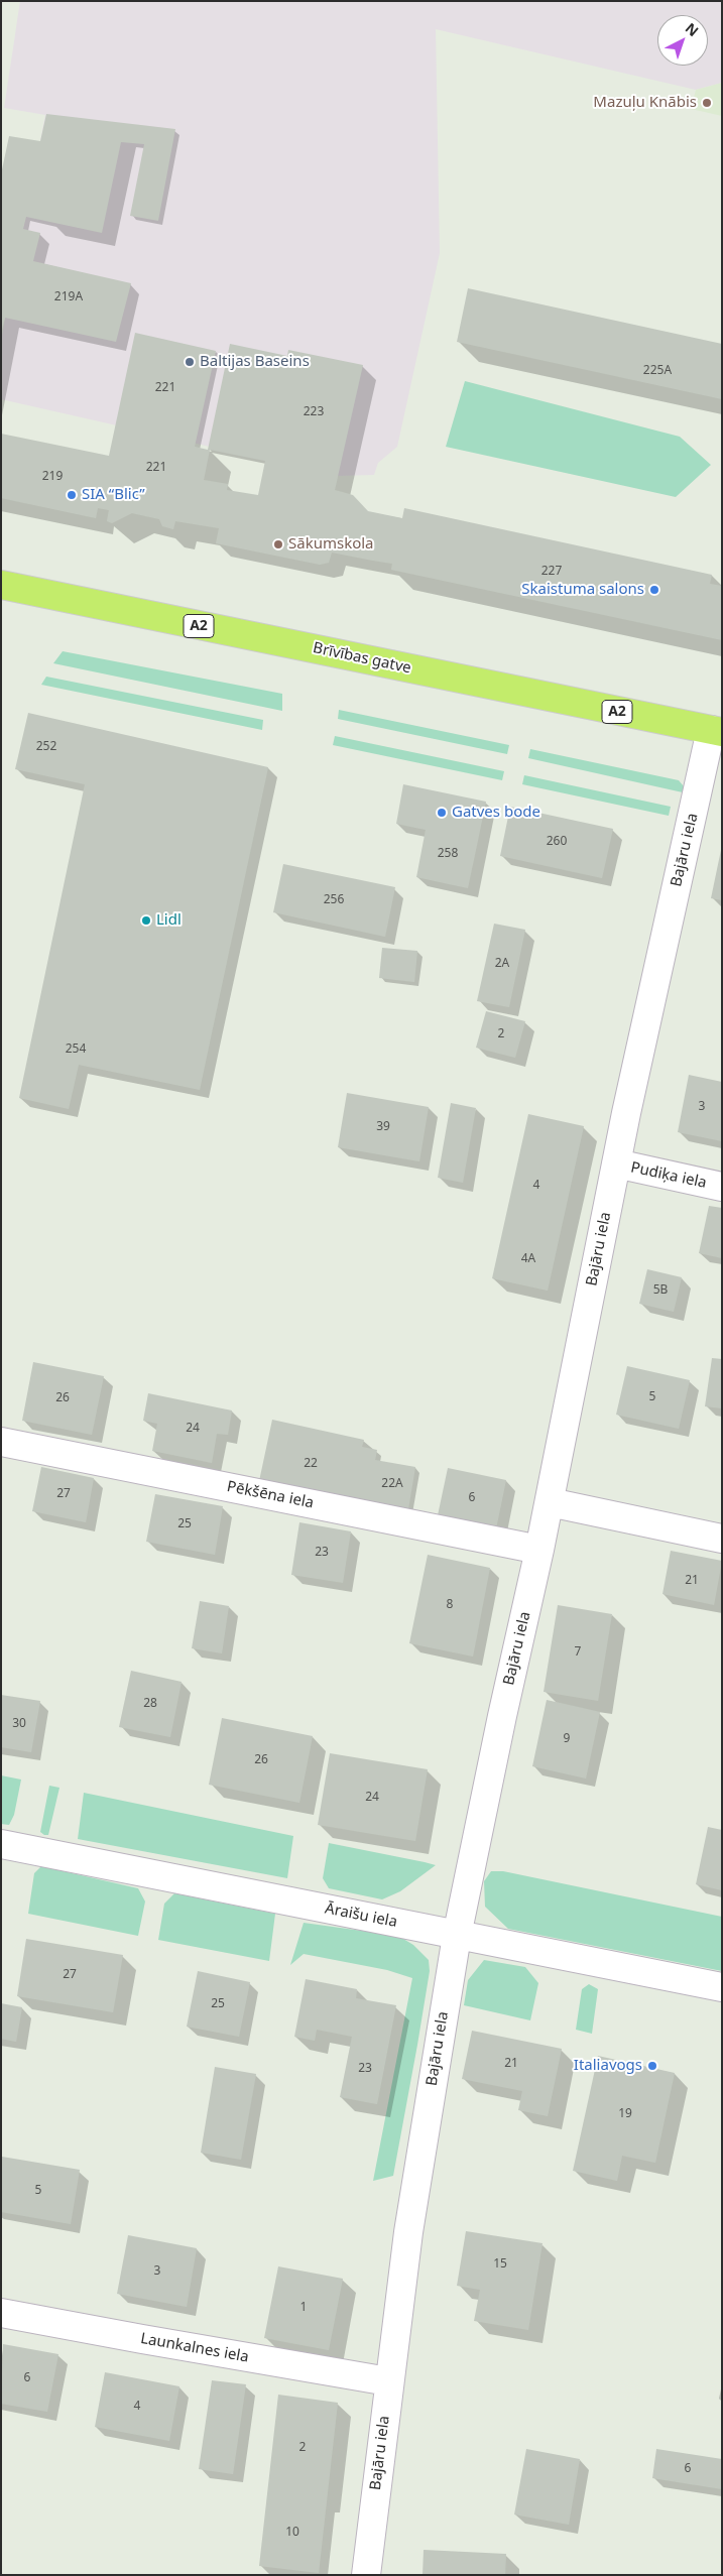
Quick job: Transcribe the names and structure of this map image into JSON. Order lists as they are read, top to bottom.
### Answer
{
  "streets": {
    "highway": ["A2", "Brīvības gatve"],
    "street": [
      "Bajāru iela",
      "Pudiķa iela",
      "Pēkšēna iela",
      "Āraišu iela",
      "Launkalnes iela"
    ]
  },
  "crossings": [
    ["Brīvības gatve", "Bajāru iela"],
    ["Bajāru iela", "Pudiķa iela"],
    ["Bajāru iela", "Pēkšēna iela"],
    ["Bajāru iela", "Āraišu iela"],
    ["Bajāru iela", "Launkalnes iela"]
  ],
  "places": [
    "Mazuļu Knābis",
    "Baltijas Baseins",
    "SIA “Blic”",
    "Sākumskola",
    "Skaistuma salons",
    "Gatves bode",
    "Lidl",
    "Italiavogs"
  ],
  "house_numbers": [
    "219A",
    "225A",
    "221",
    "223",
    "221",
    "219",
    "227",
    "252",
    "260",
    "258",
    "256",
    "2A",
    "2",
    "254",
    "3",
    "39",
    "4",
    "4A",
    "5B",
    "5",
    "26",
    "24",
    "22",
    "22A",
    "27",
    "6",
    "25",
    "23",
    "21",
    "8",
    "7",
    "28",
    "30",
    "9",
    "26",
    "24",
    "27",
    "25",
    "21",
    "23",
    "19",
    "5",
    "15",
    "3",
    "1",
    "6",
    "4",
    "2",
    "6",
    "10"
  ],
  "north": "top right"
}
